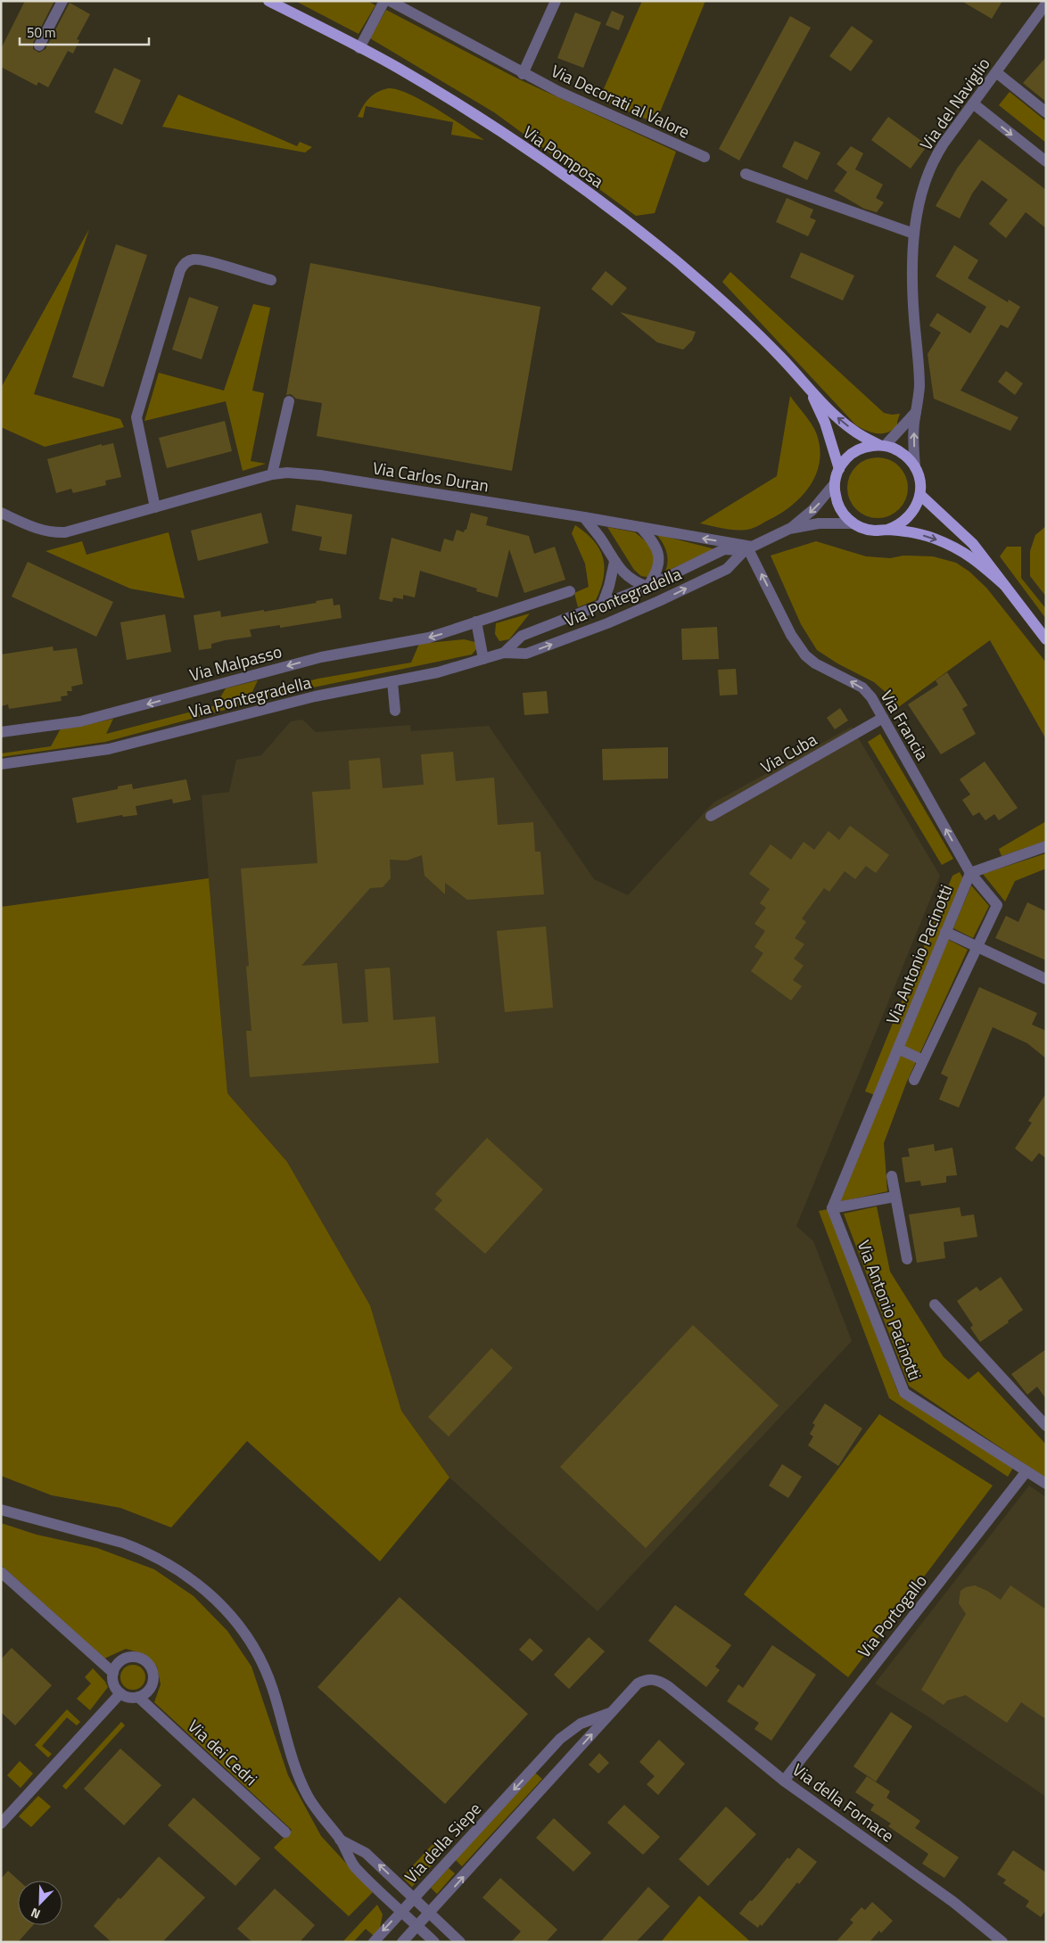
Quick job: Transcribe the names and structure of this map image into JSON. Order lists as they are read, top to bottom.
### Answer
{
  "streets": {
    "main road": ["Via Pomposa"],
    "street": [
      "Via Decorati al Valore",
      "Via del Naviglio",
      "Via Carlos Duran",
      "Via Pontegradella",
      "Via Malpasso",
      "Via Francia",
      "Via Cuba",
      "Via Antonio Pacinotti",
      "Via Portogallo",
      "Via dei Cedri",
      "Via della Fornace",
      "Via della Siepe"
    ]
  },
  "crossings": [
    ["Via del Naviglio", "Via Pomposa"],
    ["Via del Naviglio", "Via Pontegradella"],
    ["Via Pomposa", "Via Pontegradella"],
    ["Via Carlos Duran", "Via Pontegradella"],
    ["Via Carlos Duran", "Via Francia"],
    ["Via Pontegradella", "Via Francia"],
    ["Via Francia", "Via Cuba"],
    ["Via Francia", "Via Antonio Pacinotti"],
    ["Via Antonio Pacinotti", "Via Portogallo"],
    ["Via Portogallo", "Via della Fornace"],
    ["Via della Fornace", "Via della Siepe"]
  ],
  "one_way": ["Via Malpasso", "Via Francia"],
  "scale_bar": "50 m",
  "north": "bottom left"
}
